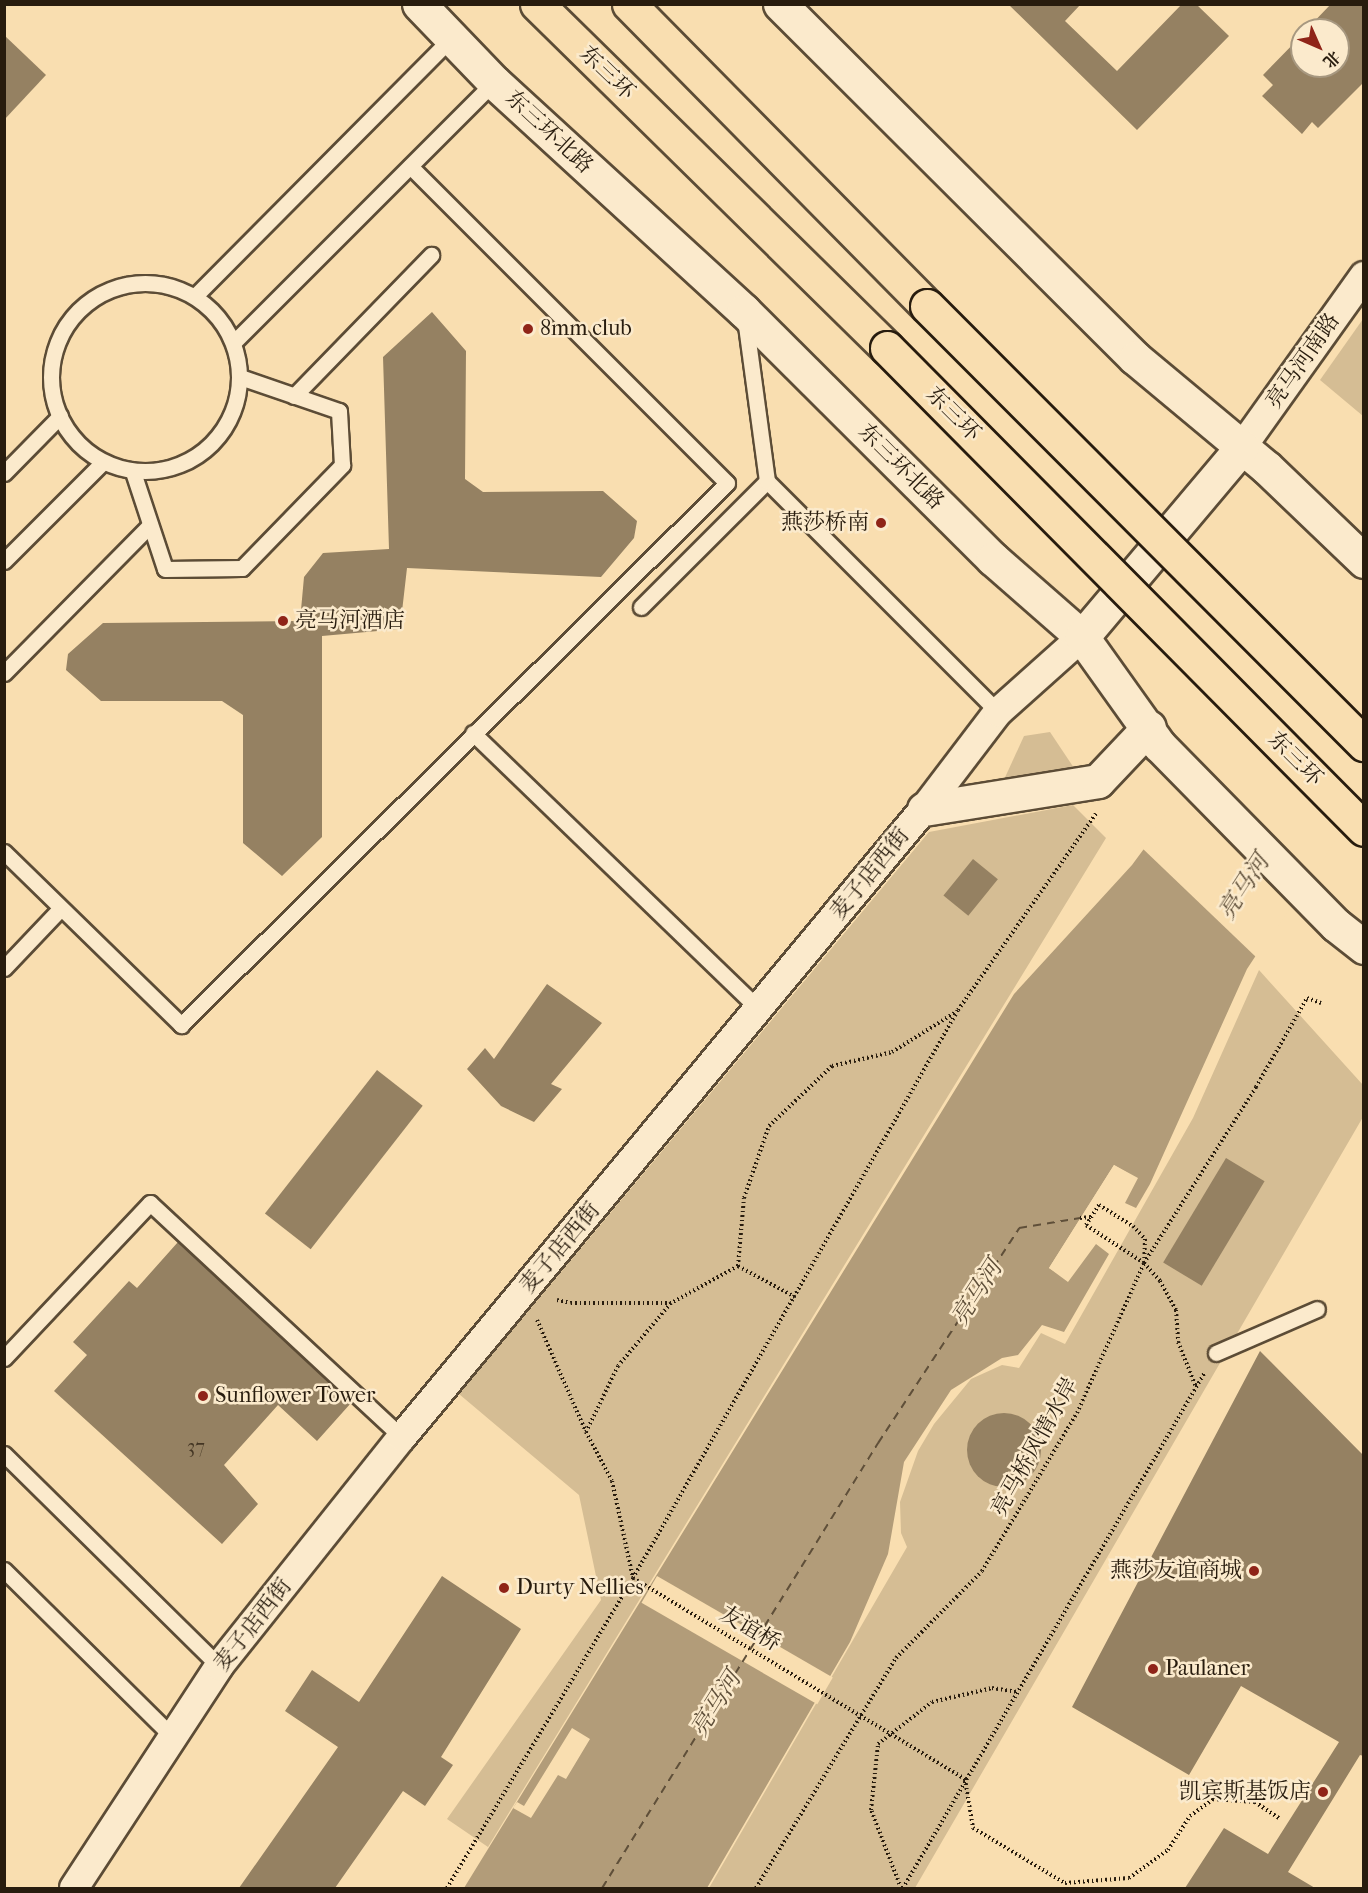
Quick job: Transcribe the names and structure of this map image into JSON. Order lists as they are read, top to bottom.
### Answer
{
  "streets": {
    "highway": ["东三环"],
    "street": ["东三环北路", "亮马河南路", "麦子店西街"],
    "path": ["亮马桥风情水岸", "友谊桥"]
  },
  "crossings": [
    ["东三环北路", "麦子店西街"],
    ["亮马桥风情水岸", "友谊桥"]
  ],
  "water": ["亮马河"],
  "places": [
    "8mm club",
    "燕莎桥南",
    "亮马河酒店",
    "Sunflower Tower",
    "燕莎友谊商城",
    "Durty Nellies",
    "Paulaner",
    "凯宾斯基饭店"
  ],
  "house_numbers": ["37"],
  "north": "bottom right"
}
